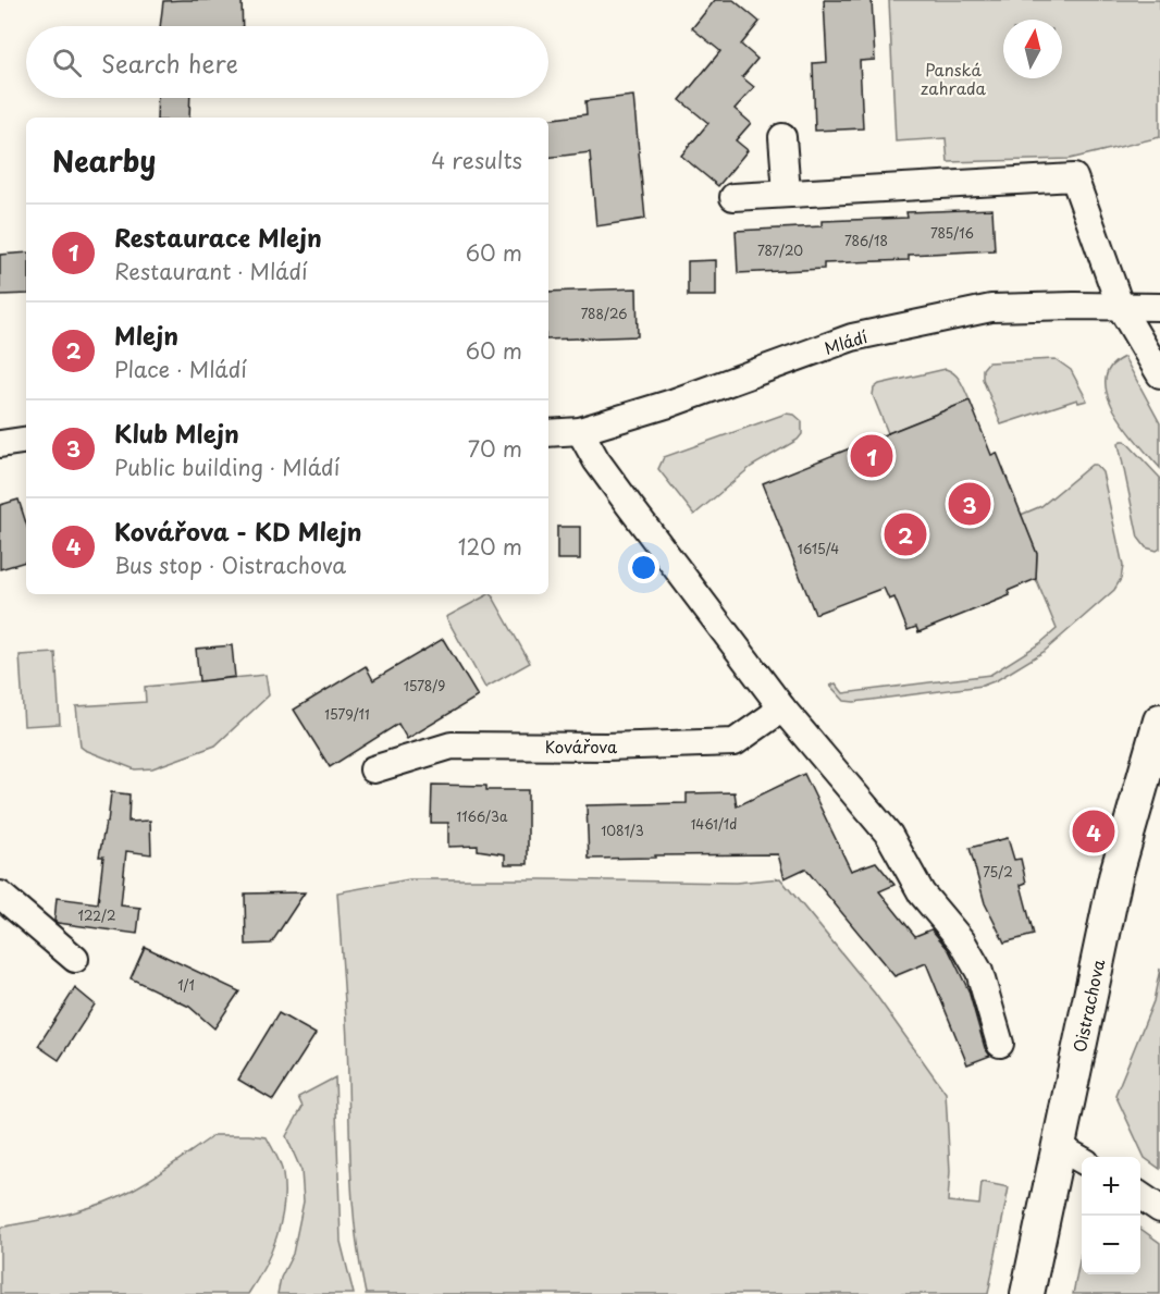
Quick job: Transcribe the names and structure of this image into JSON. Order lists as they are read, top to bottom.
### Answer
{
  "streets": {
    "street": ["Mládí", "Kovářova", "Oistrachova"]
  },
  "parks": ["Panská zahrada"],
  "house_numbers": [
    "785/16",
    "786/18",
    "787/20",
    "788/26",
    "1615/4",
    "1578/9",
    "1579/11",
    "1166/3a",
    "1461/1d",
    "1081/3",
    "75/2",
    "122/2",
    "1/1"
  ],
  "north": "top",
  "page": {
    "search": "Search here",
    "heading": ["Nearby", "4 results"],
    "list": [
      {
        "mark": "1",
        "name": "Restaurace Mlejn",
        "note": "Restaurant · Mládí",
        "value": "60 m"
      },
      {
        "mark": "2",
        "name": "Mlejn",
        "note": "Place · Mládí",
        "value": "60 m"
      },
      {
        "mark": "3",
        "name": "Klub Mlejn",
        "note": "Public building · Mládí",
        "value": "70 m"
      },
      {
        "mark": "4",
        "name": "Kovářova - KD Mlejn",
        "note": "Bus stop · Oistrachova",
        "value": "120 m"
      }
    ],
    "pins": [
      "1",
      "3",
      "2",
      "4"
    ],
    "map_buttons": ["+", "−"]
  }
}
